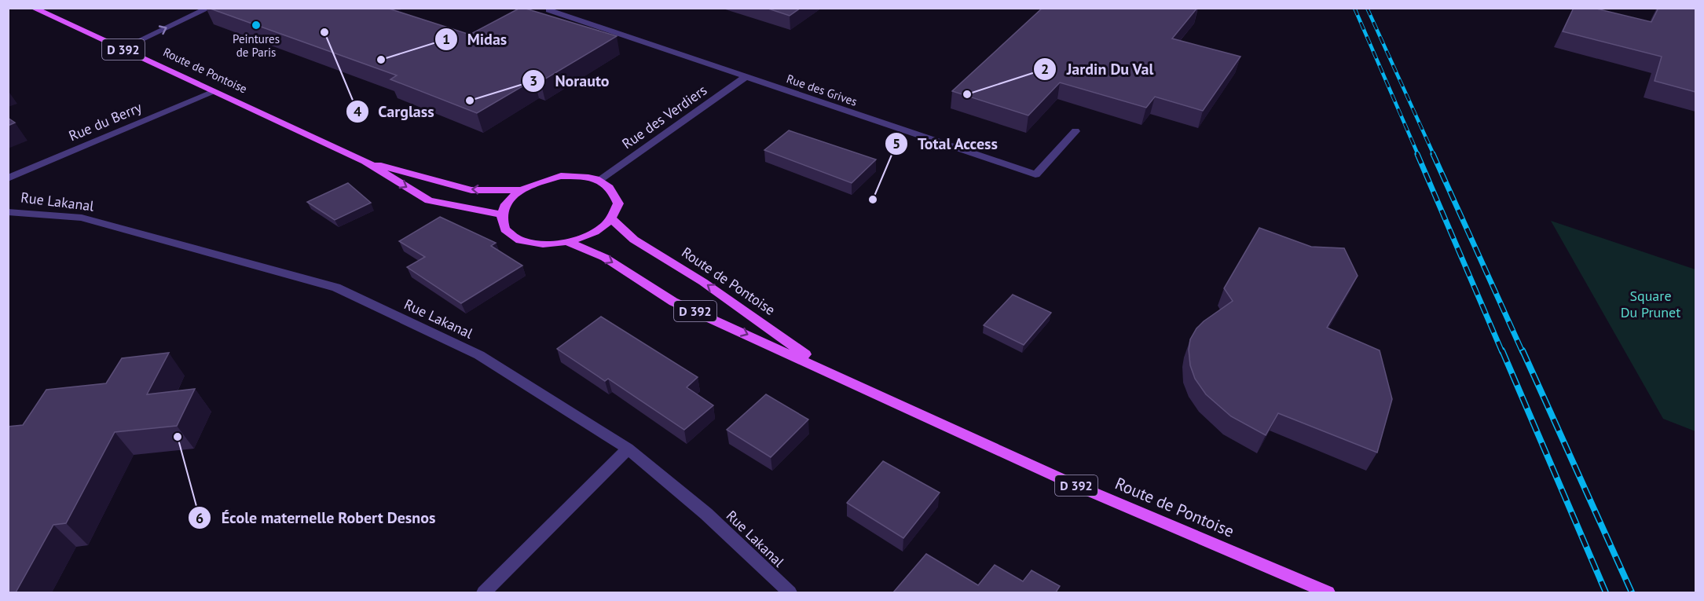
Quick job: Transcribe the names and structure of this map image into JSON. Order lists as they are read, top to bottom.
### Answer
{
  "streets": {
    "main road": ["D 392", "Route de Pontoise"],
    "street": [
      "Rue des Grives",
      "Rue des Verdiers",
      "Rue du Berry",
      "Rue Lakanal"
    ]
  },
  "crossings": [
    ["Route de Pontoise", "Rue des Verdiers"],
    ["Route de Pontoise", "Rue du Berry"],
    ["Rue des Grives", "Rue des Verdiers"]
  ],
  "parks": ["Square Du Prunet"],
  "places": [
    "Peintures de Paris",
    "Carglass",
    "Midas",
    "Jardin Du Val",
    "Norauto",
    "Total Access",
    "École maternelle Robert Desnos"
  ]
}
